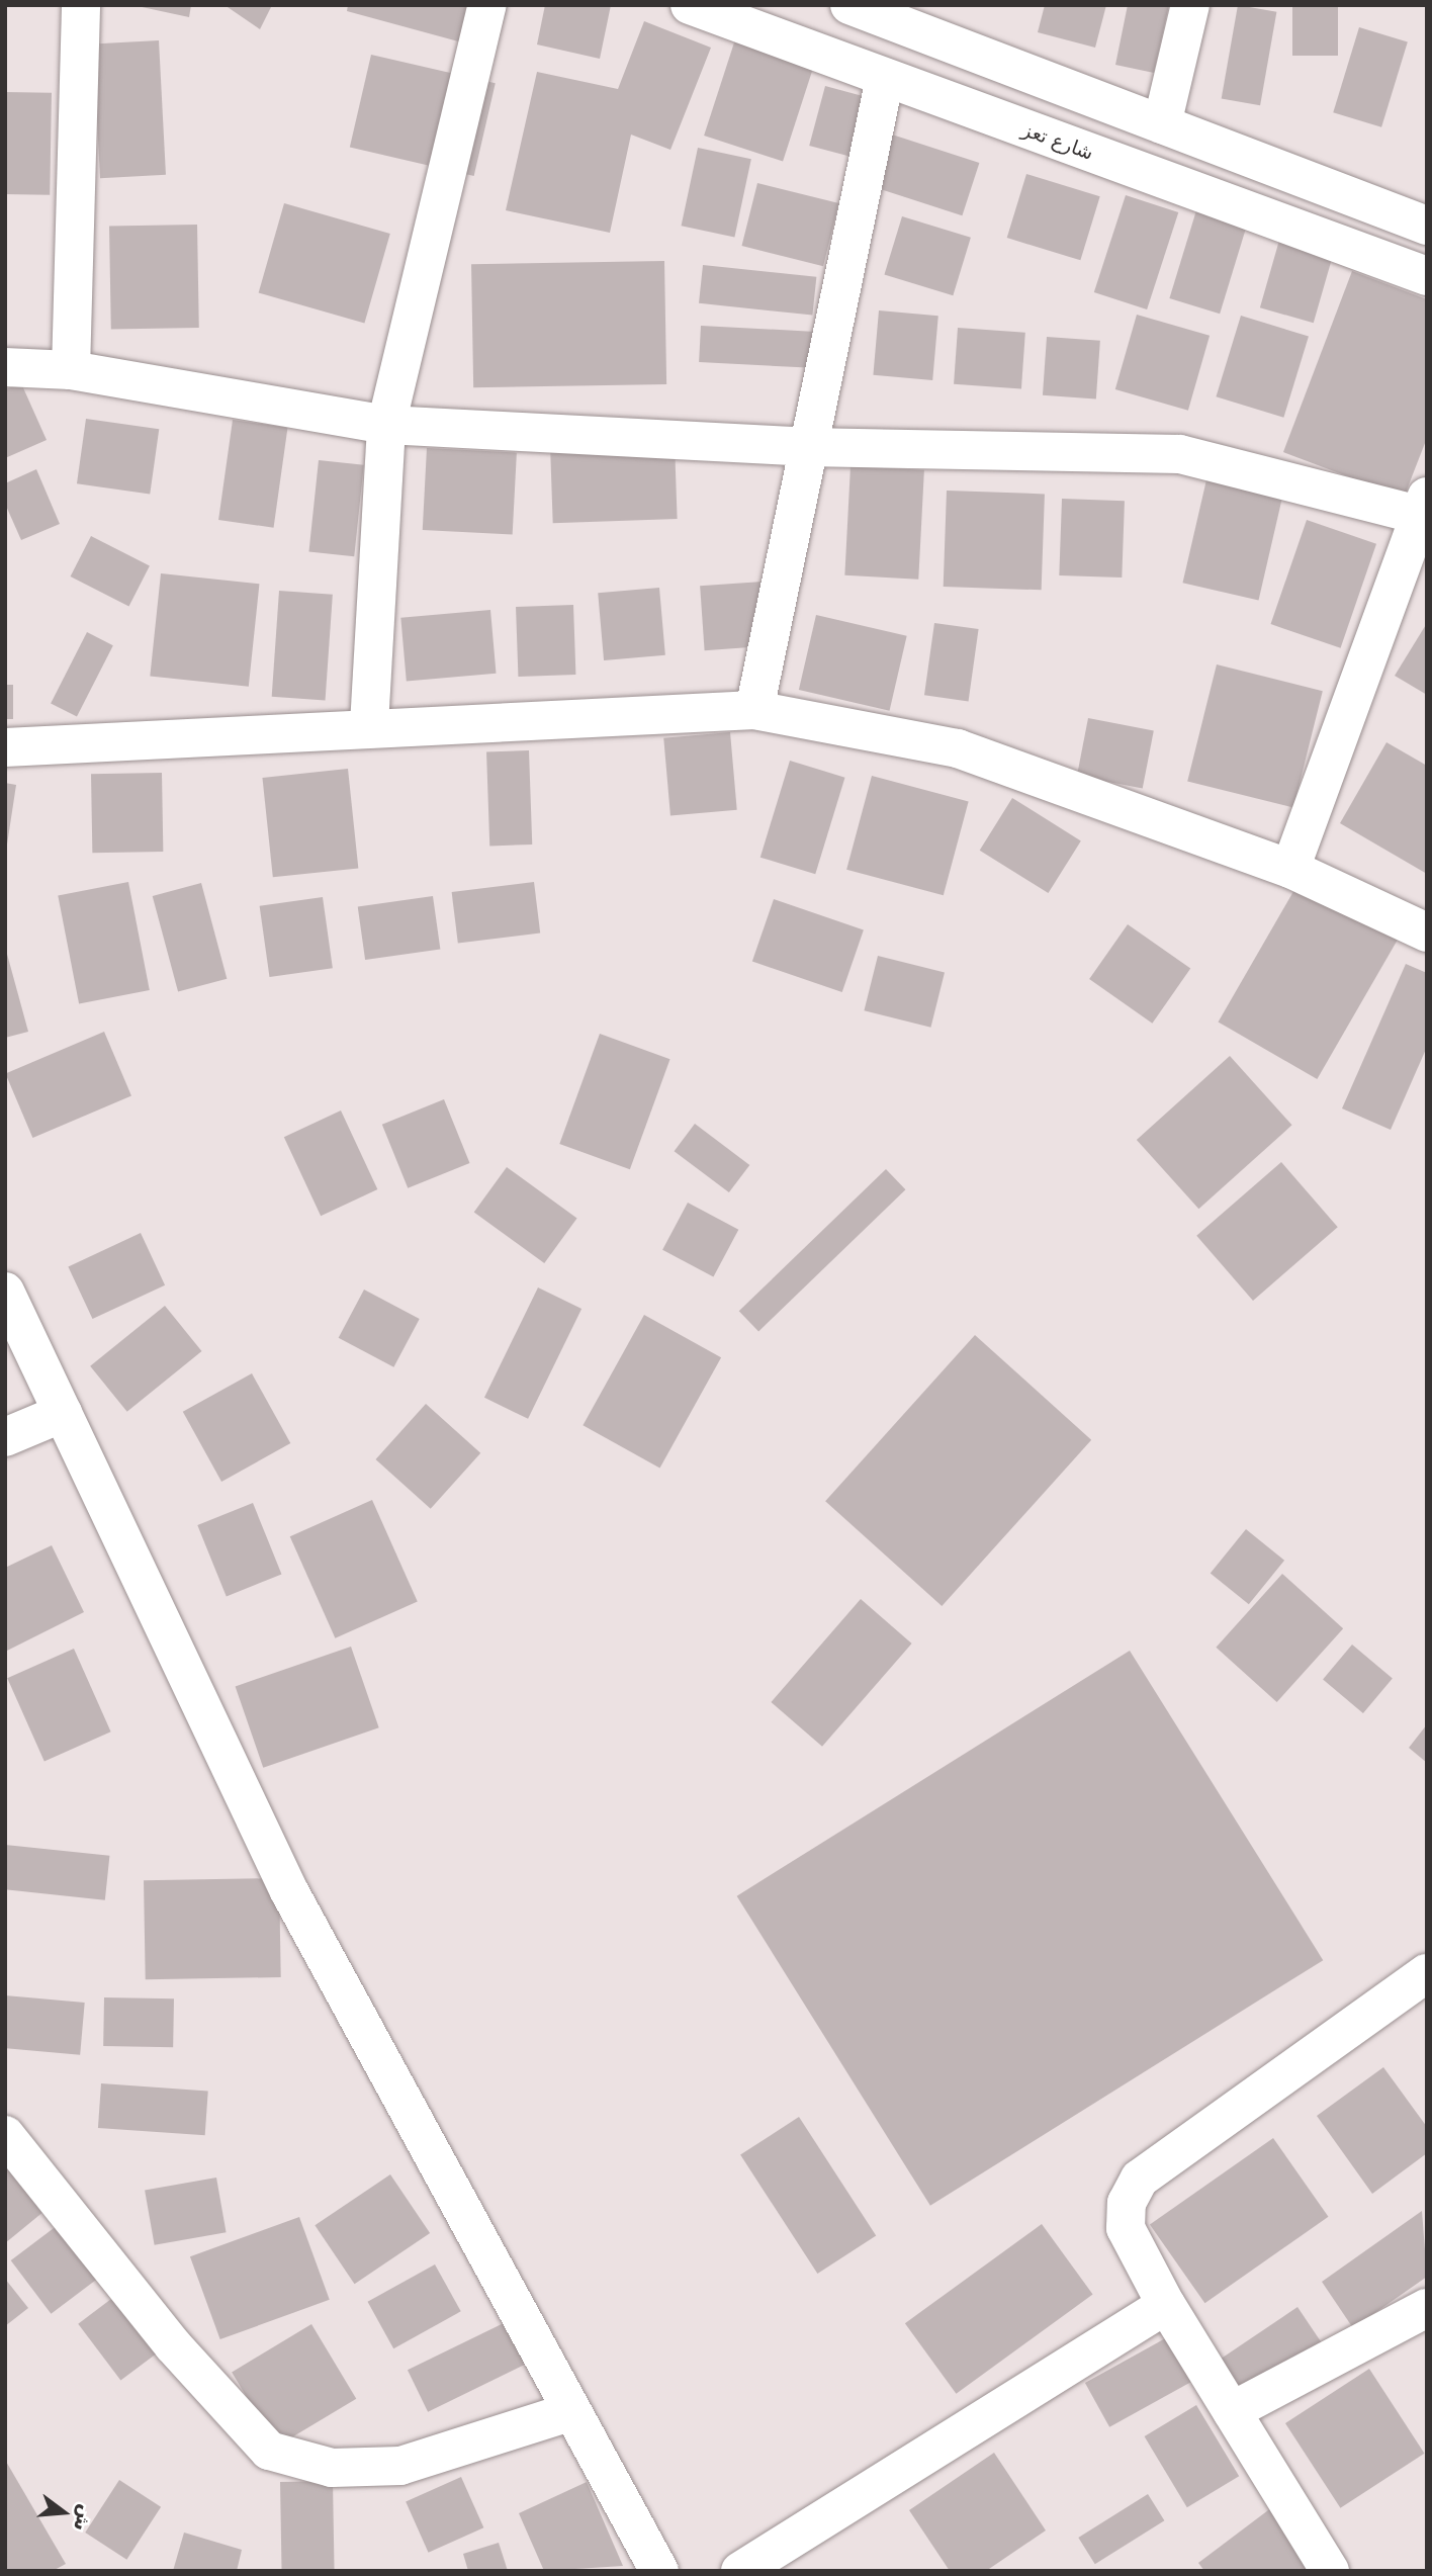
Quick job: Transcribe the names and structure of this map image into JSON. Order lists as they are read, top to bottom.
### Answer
{
  "streets": {
    "street": ["شارع تعز"]
  },
  "north": "right"
}
